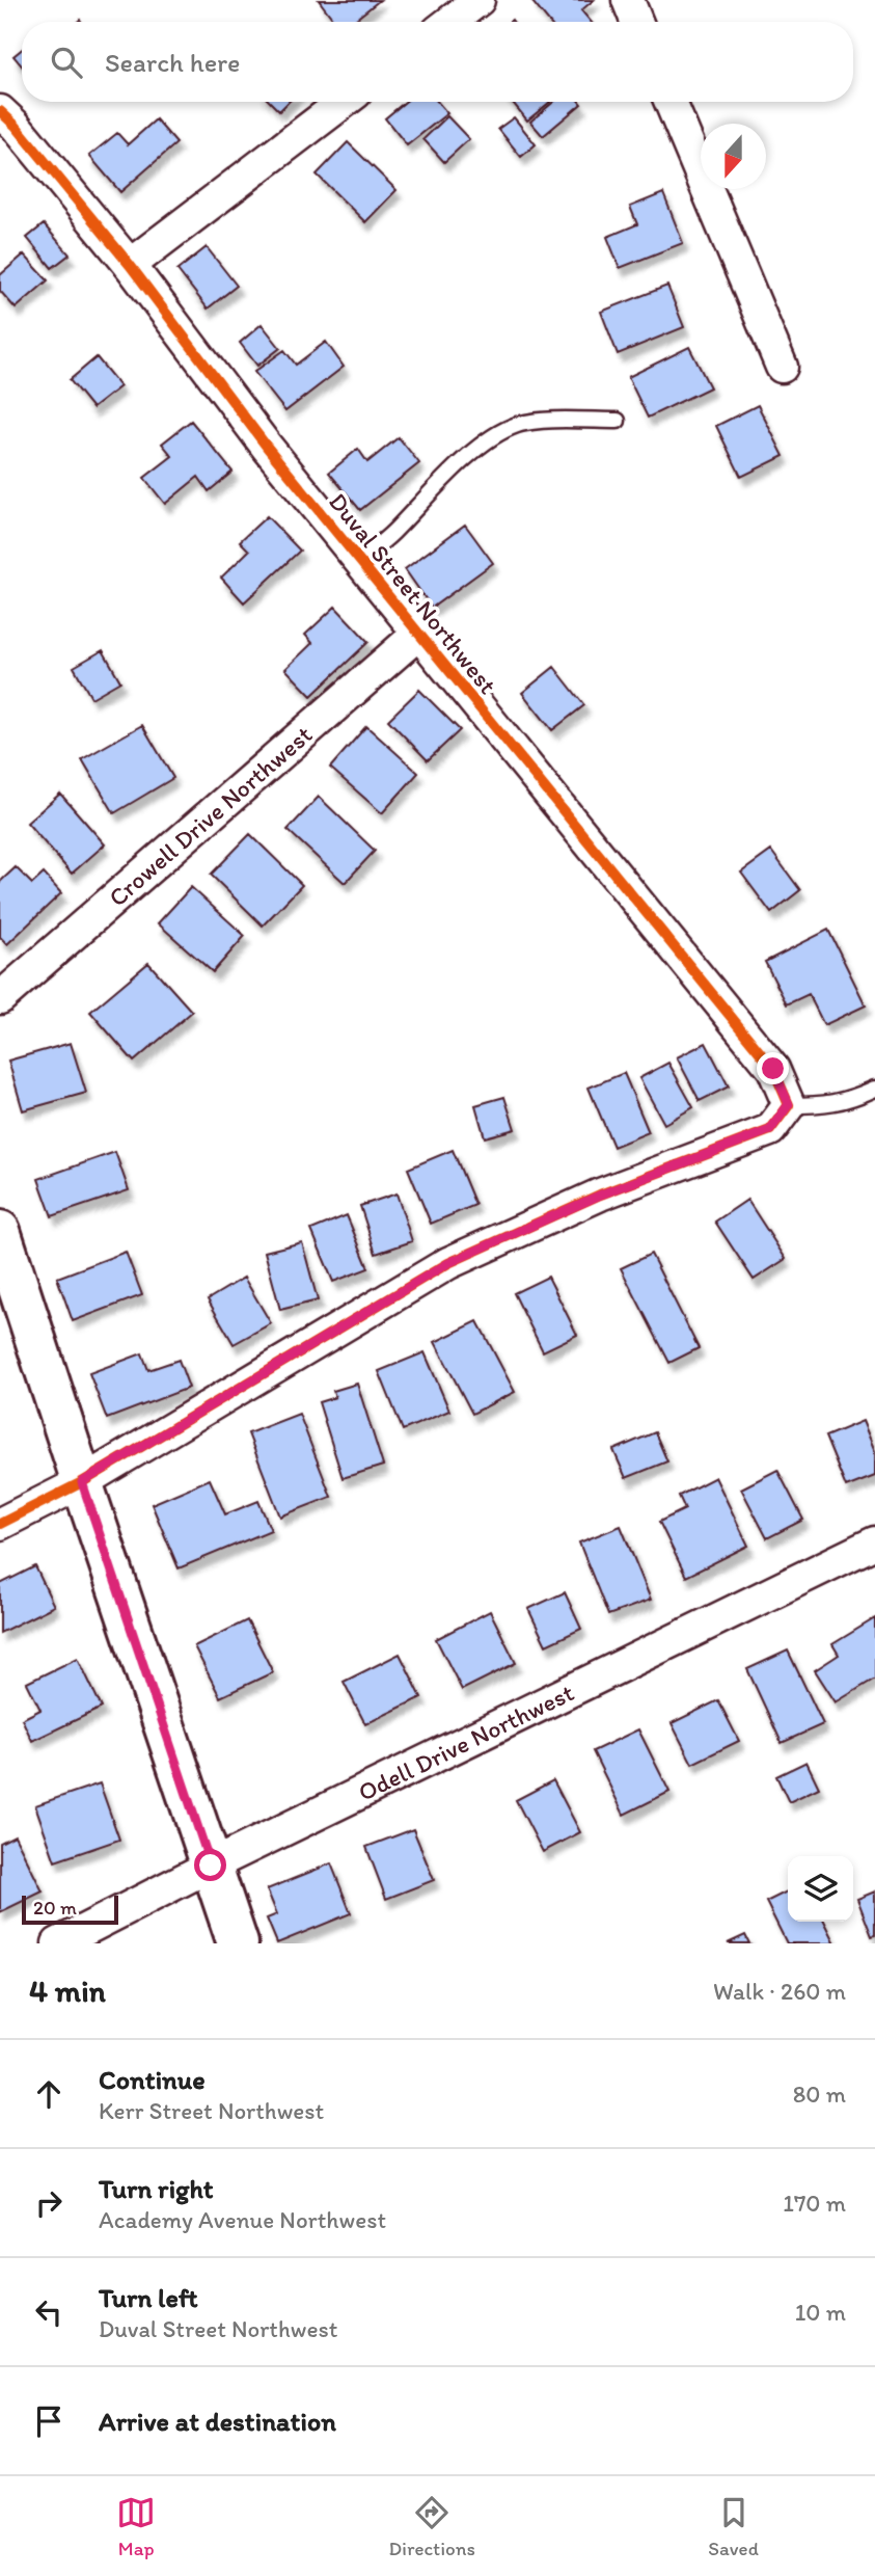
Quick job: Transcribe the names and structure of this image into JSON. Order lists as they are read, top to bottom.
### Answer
{
  "streets": {
    "street": ["Duval Street Northwest", "Crowell Drive Northwest", "Odell Drive Northwest"]
  },
  "crossings": [
    ["Duval Street Northwest", "Crowell Drive Northwest"]
  ],
  "scale_bar": "20 m",
  "north": "bottom",
  "page": {
    "search": "Search here",
    "scale": "20 m",
    "heading": ["4 min", "Walk · 260 m"],
    "list": [
      ["Continue", "Kerr Street Northwest", "80 m"],
      ["Turn right", "Academy Avenue Northwest", "170 m"],
      ["Turn left", "Duval Street Northwest", "10 m"],
      "Arrive at destination"
    ],
    "nav": ["Map", "Directions", "Saved"]
  }
}
